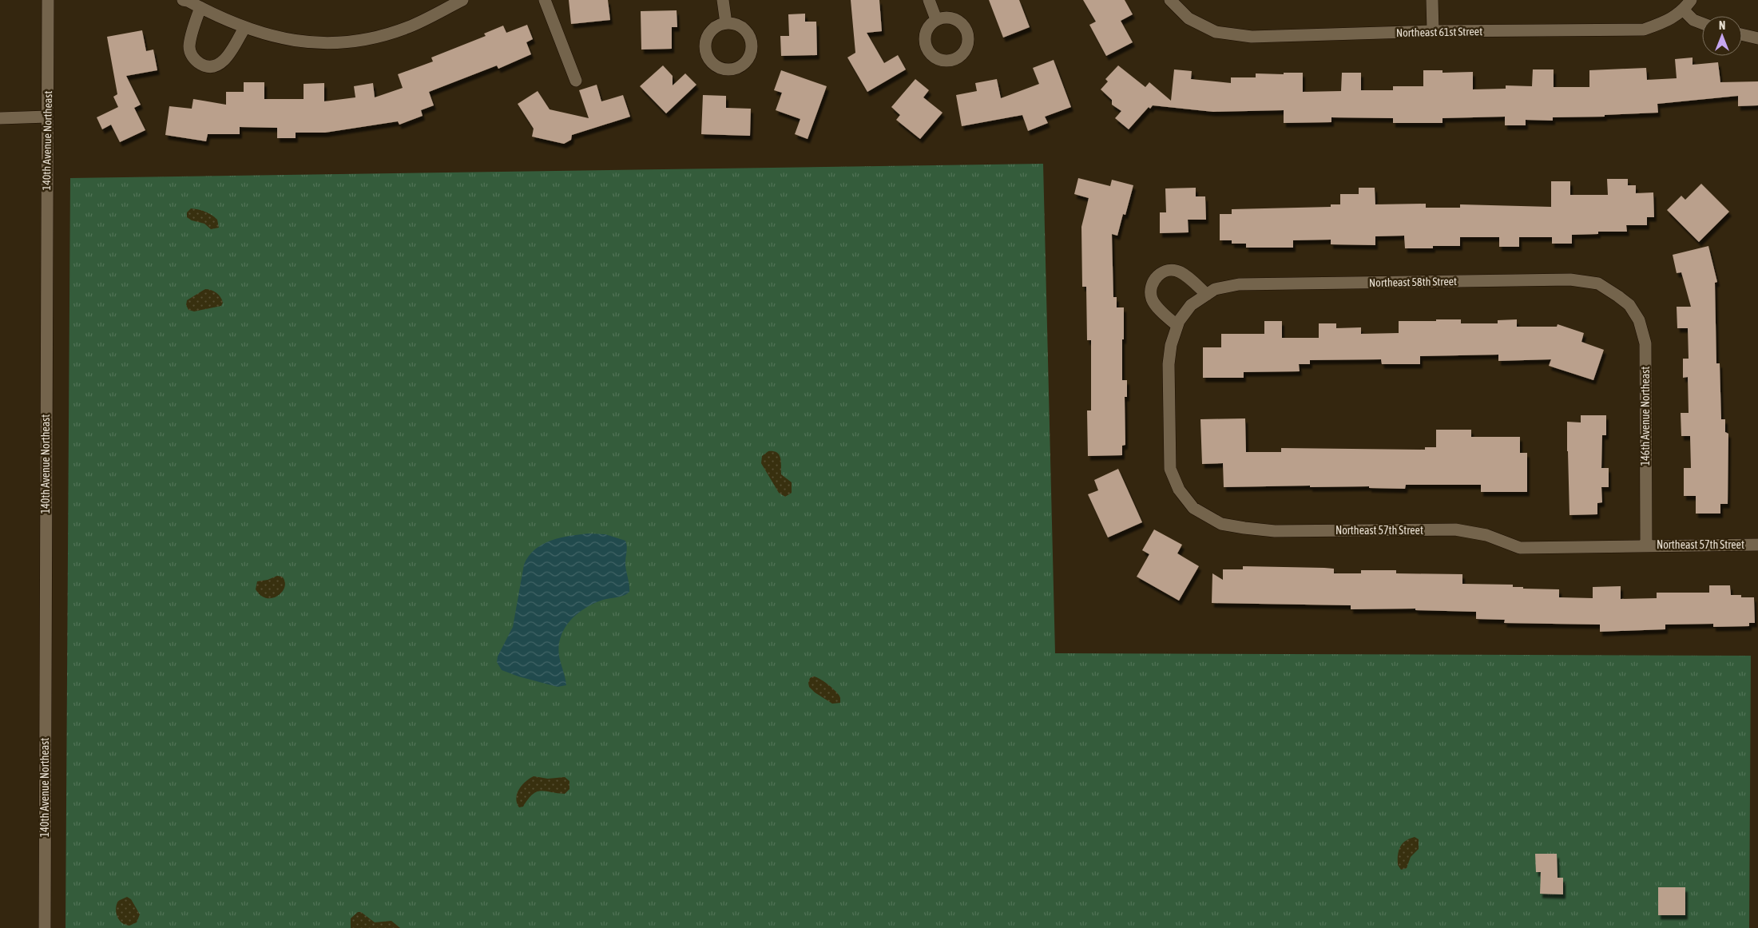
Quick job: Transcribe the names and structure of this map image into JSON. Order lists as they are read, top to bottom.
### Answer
{
  "streets": {
    "street": [
      "Northeast 61st Street",
      "140th Avenue Northeast",
      "Northeast 58th Street",
      "146th Avenue Northeast",
      "Northeast 57th Street"
    ]
  },
  "crossings": [
    ["Northeast 58th Street", "146th Avenue Northeast"],
    ["Northeast 58th Street", "Northeast 57th Street"],
    ["146th Avenue Northeast", "Northeast 57th Street"]
  ],
  "north": "top"
}
